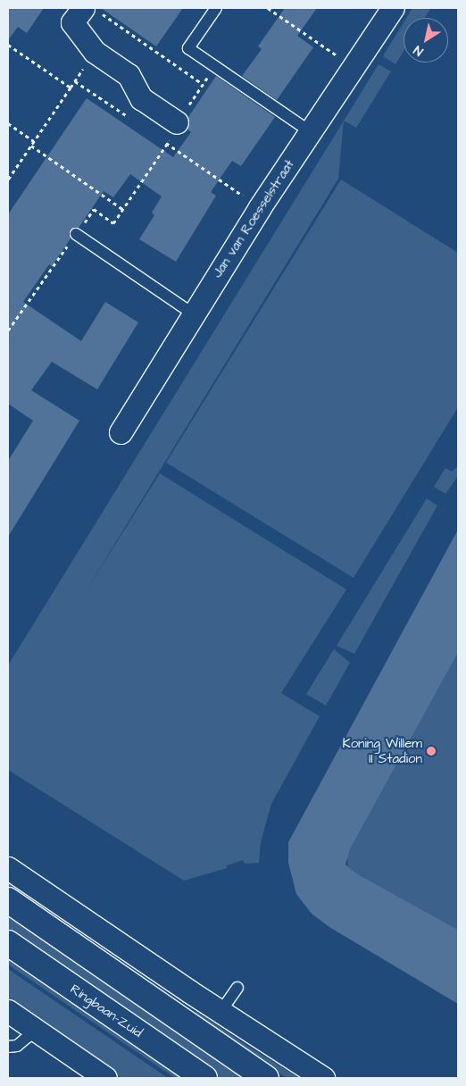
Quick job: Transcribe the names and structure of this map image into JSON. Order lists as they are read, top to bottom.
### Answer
{
  "streets": {
    "main road": ["Ringbaan-Zuid"],
    "street": ["Jan van Roesselstraat"]
  },
  "places": ["Koning Willem II Stadion"],
  "north": "bottom left"
}
